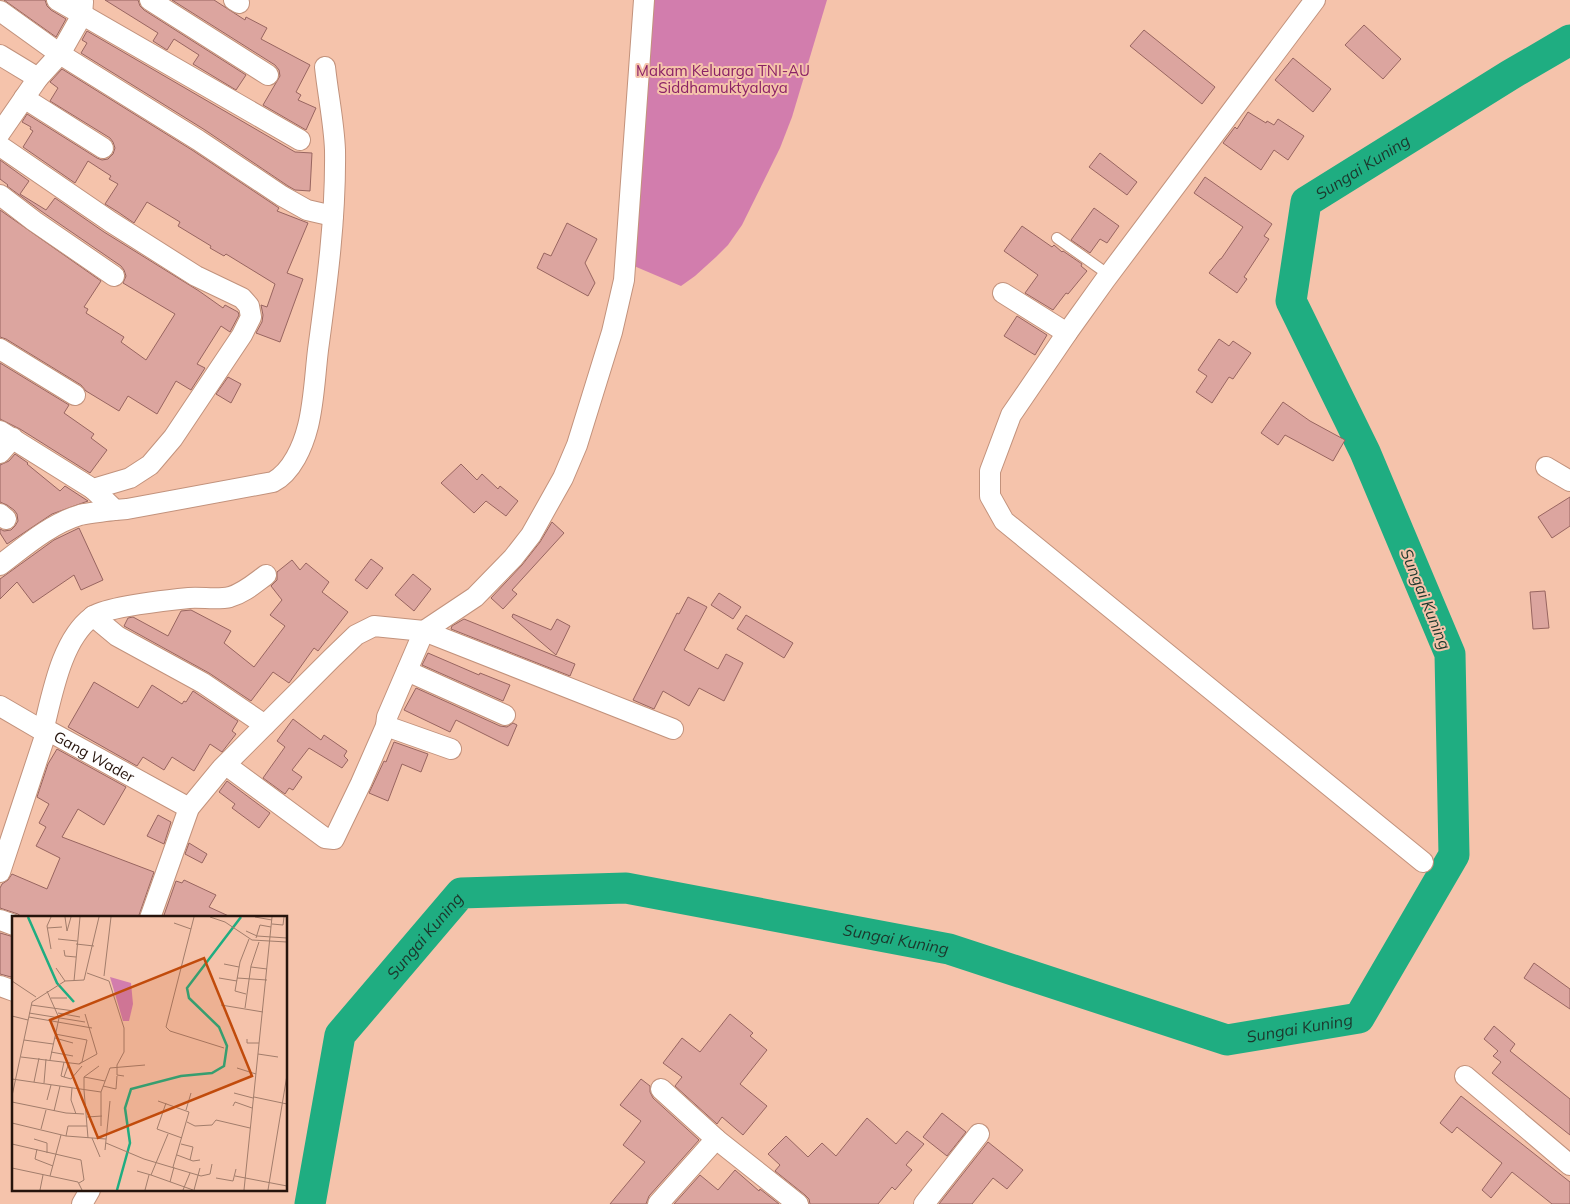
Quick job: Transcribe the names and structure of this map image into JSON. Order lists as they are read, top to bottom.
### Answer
{
  "streets": {
    "street": ["Gang Wader"]
  },
  "water": ["Sungai Kuning"],
  "parks": ["Makam Keluarga TNI-AU Siddhamuktyalaya"]
}
